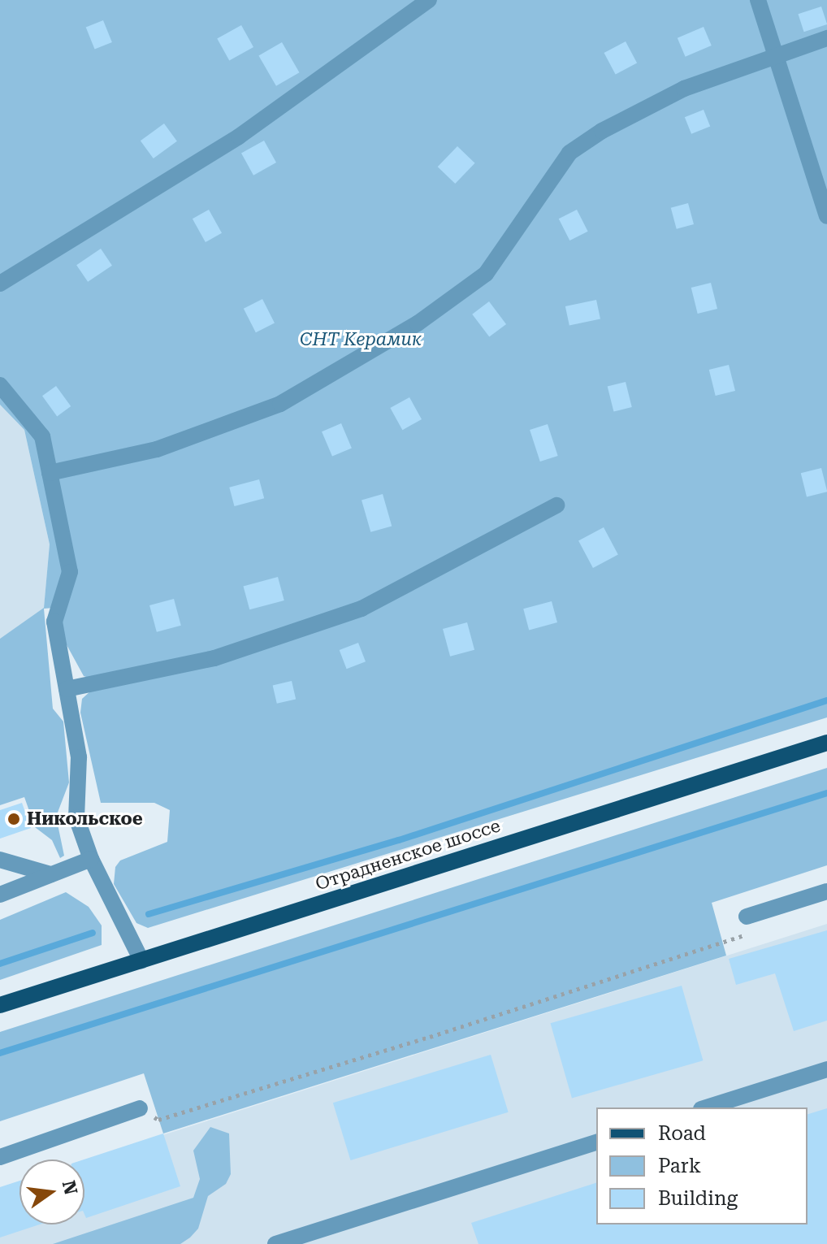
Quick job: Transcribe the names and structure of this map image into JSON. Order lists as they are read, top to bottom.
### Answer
{
  "streets": {
    "main road": ["Отрадненское шоссе"]
  },
  "parks": ["СНТ Керамик"],
  "places": ["Никольское"],
  "legend": ["Road", "Park", "Building"],
  "north": "right"
}
